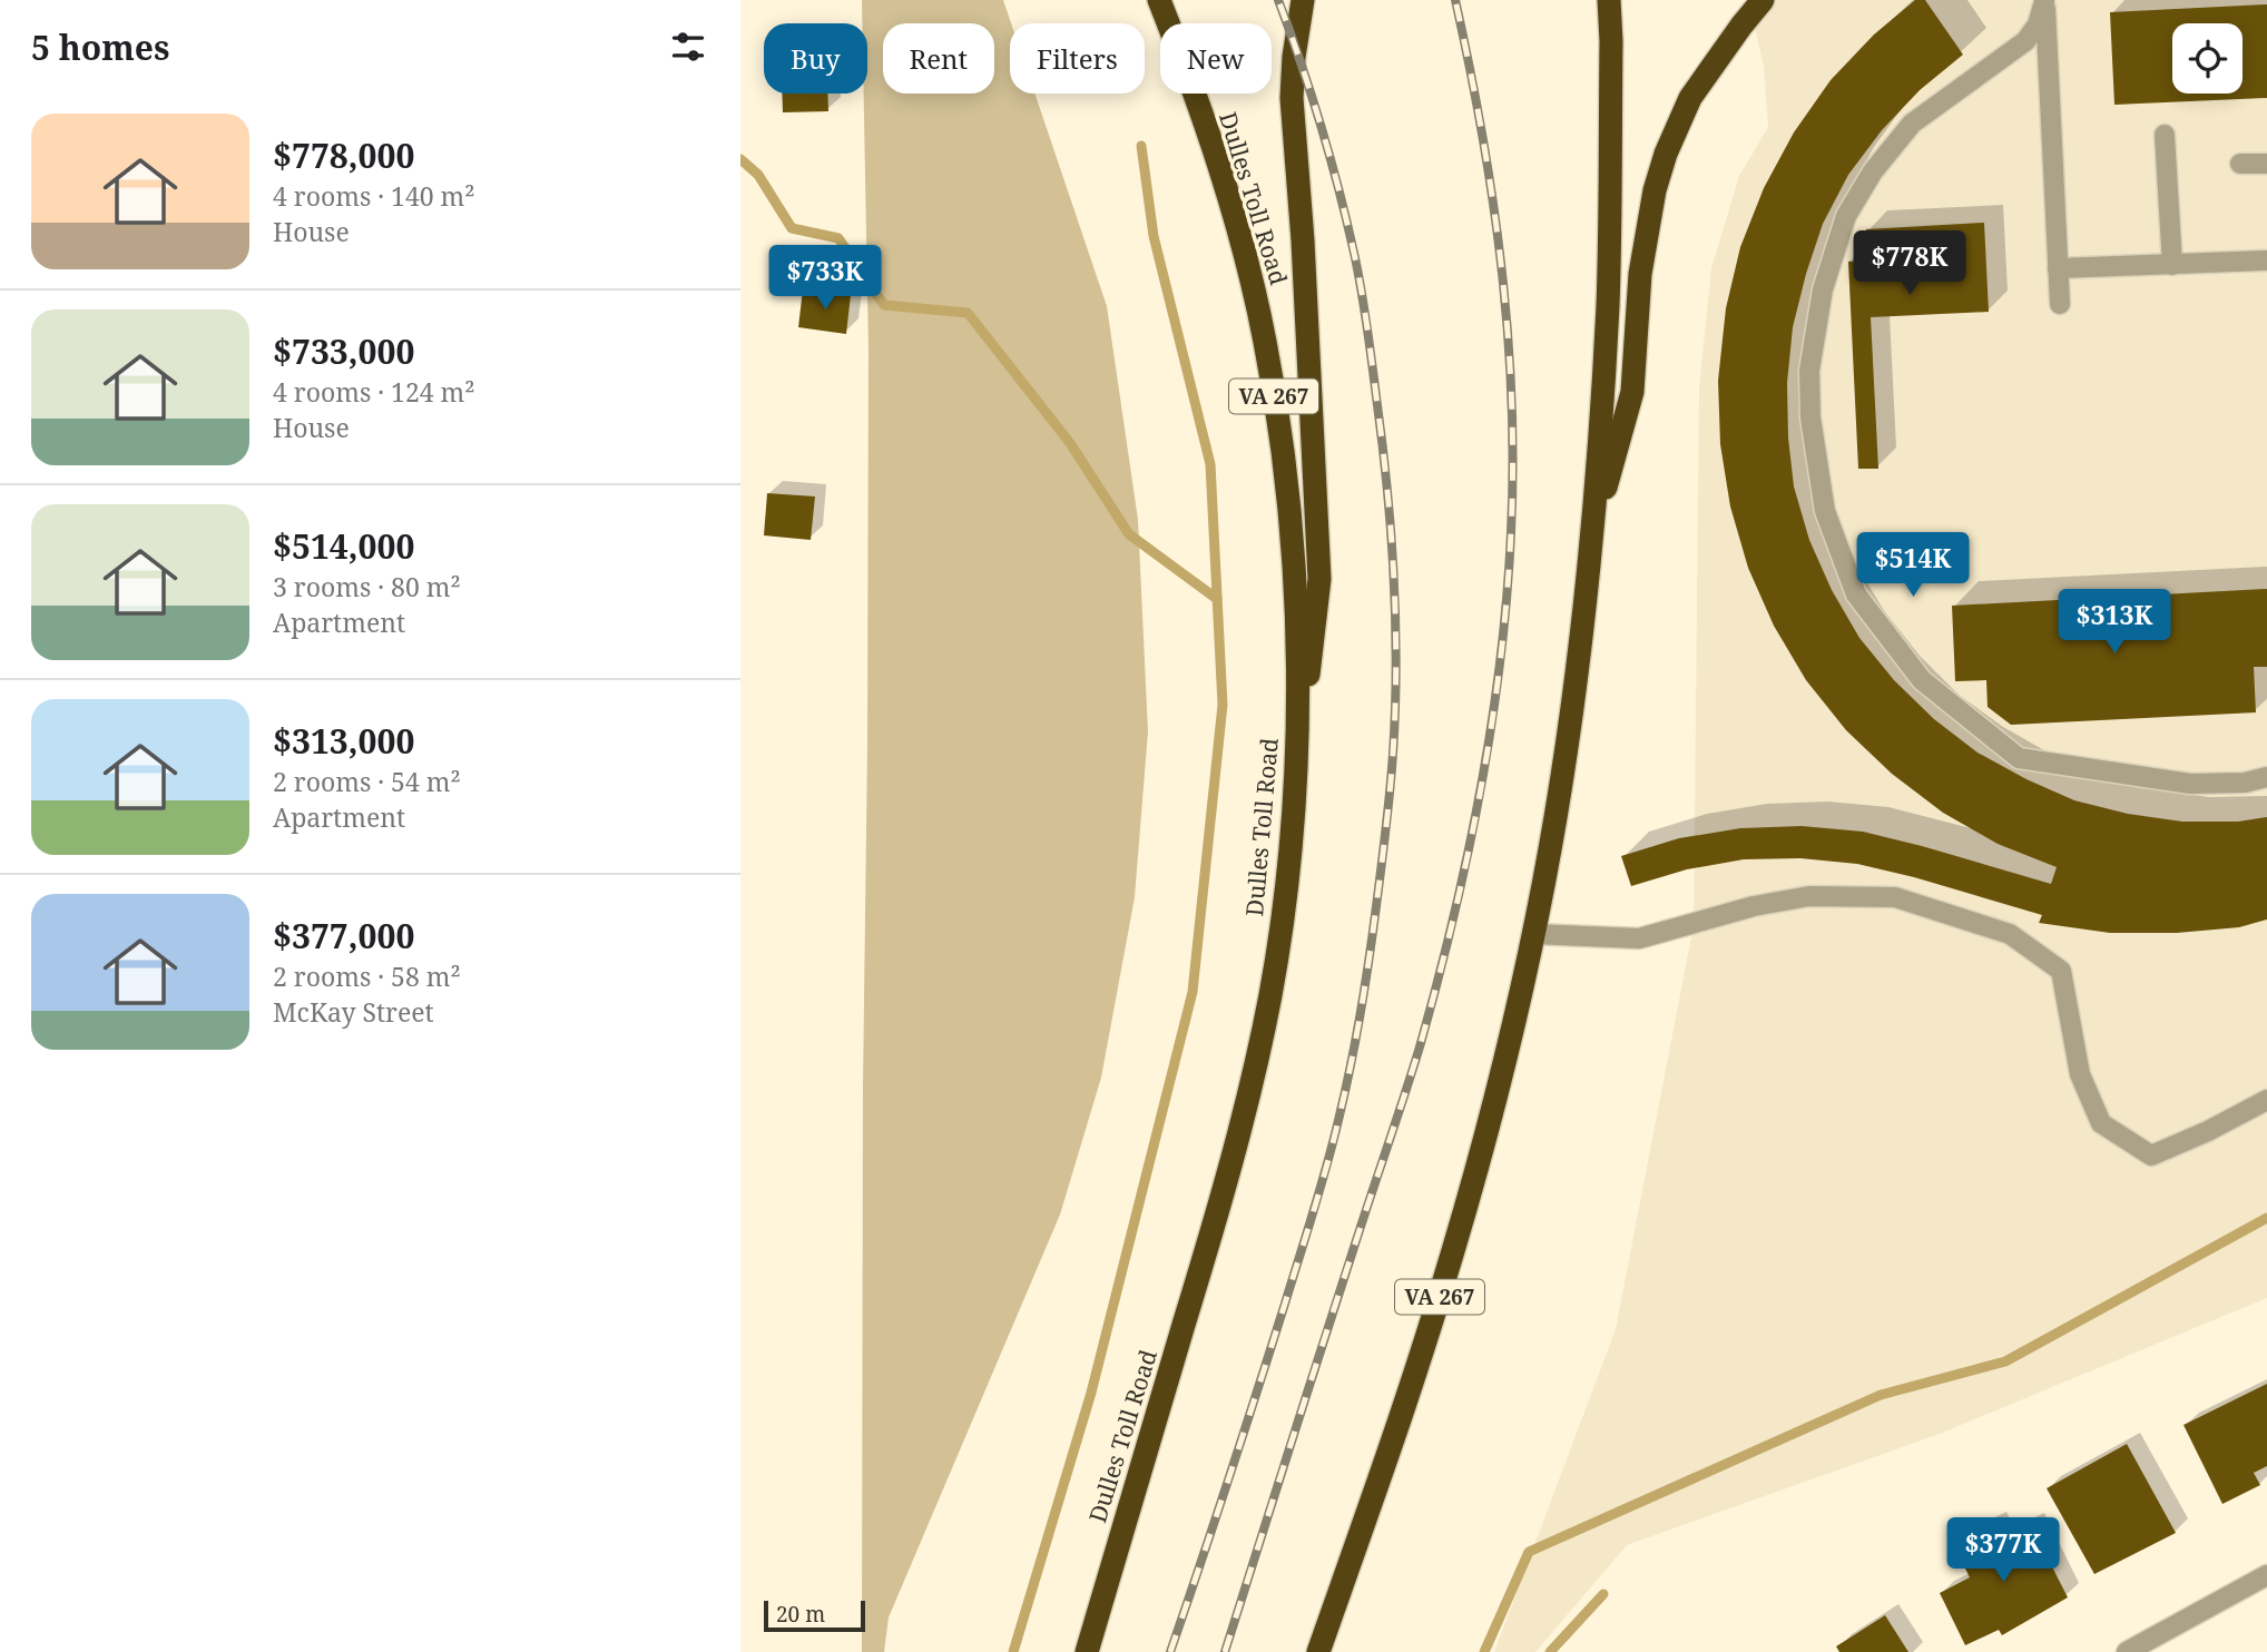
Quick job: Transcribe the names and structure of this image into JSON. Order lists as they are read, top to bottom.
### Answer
{
  "streets": {
    "highway": ["Dulles Toll Road", "VA 267"]
  },
  "scale_bar": "20 m",
  "page": {
    "heading": "5 homes",
    "chip": [
      "Buy",
      "Rent",
      "Filters",
      "New"
    ],
    "list": [
      {
        "name": "$778,000",
        "note": "4 rooms · 140 m² · House"
      },
      {
        "name": "$733,000",
        "note": "4 rooms · 124 m² · House"
      },
      {
        "name": "$514,000",
        "note": "3 rooms · 80 m² · Apartment"
      },
      {
        "name": "$313,000",
        "note": "2 rooms · 54 m² · Apartment"
      },
      {
        "name": "$377,000",
        "note": "2 rooms · 58 m² · McKay Street"
      }
    ],
    "price": [
      "$778K",
      "$733K",
      "$514K",
      "$313K",
      "$377K"
    ],
    "scale": "20 m"
  }
}
